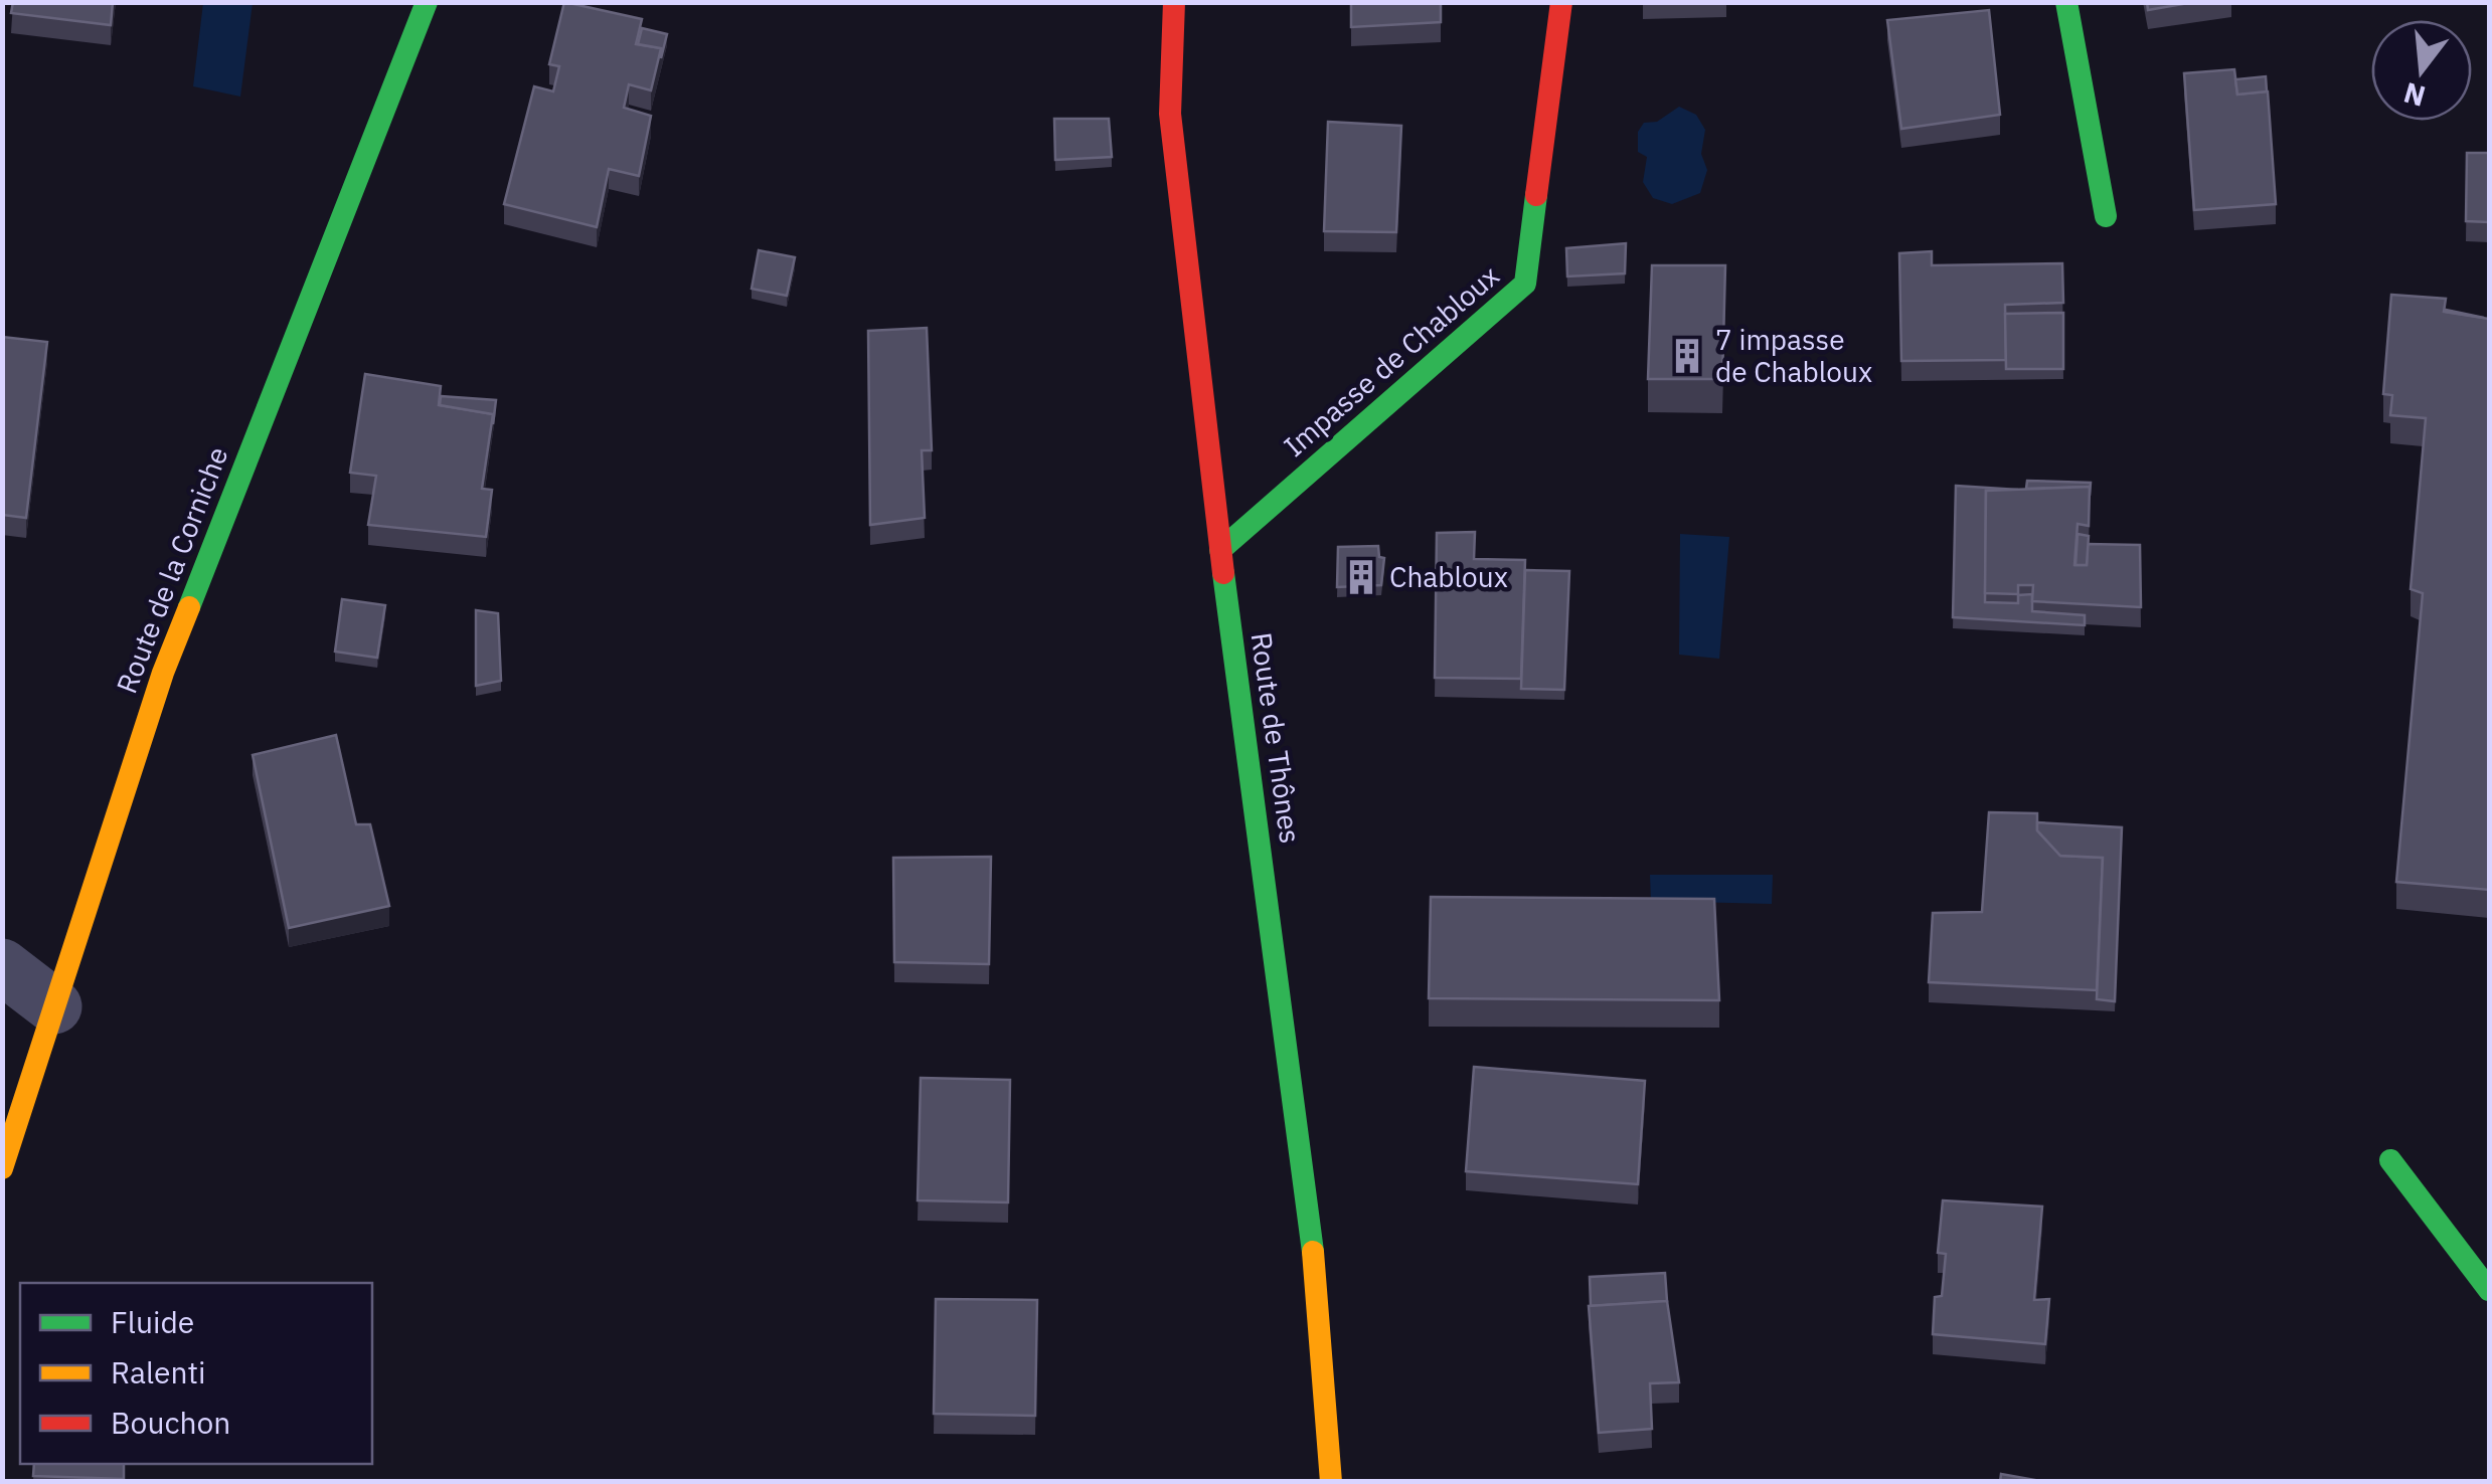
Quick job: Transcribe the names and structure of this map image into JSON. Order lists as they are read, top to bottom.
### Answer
{
  "streets": {
    "street": ["Impasse de Chabloux", "Route de la Corniche", "Route de Thônes"]
  },
  "crossings": [
    ["Impasse de Chabloux", "Route de Thônes"]
  ],
  "places": {
    "building": ["7 impasse de Chabloux", "Chabloux"]
  },
  "legend": ["Fluide", "Ralenti", "Bouchon"],
  "north": "bottom"
}
